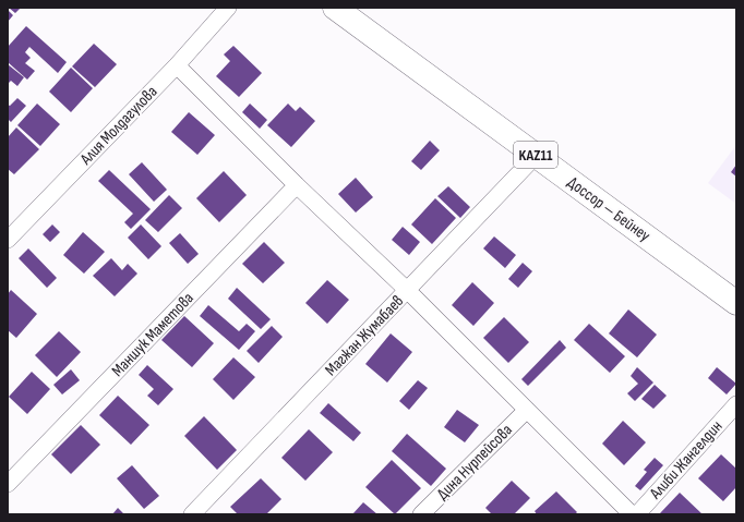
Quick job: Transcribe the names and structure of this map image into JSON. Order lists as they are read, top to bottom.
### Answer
{
  "streets": {
    "highway": ["KAZ11", "Доссор — Бейнеу"],
    "street": [
      "Алия Молдагулова",
      "Маншук Маметова",
      "Магжан Жумабаев",
      "Алиби Жангелдин",
      "Дина Нурпейсова"
    ]
  },
  "crossings": [
    ["Доссор — Бейнеу", "Магжан Жумабаев"]
  ]
}
